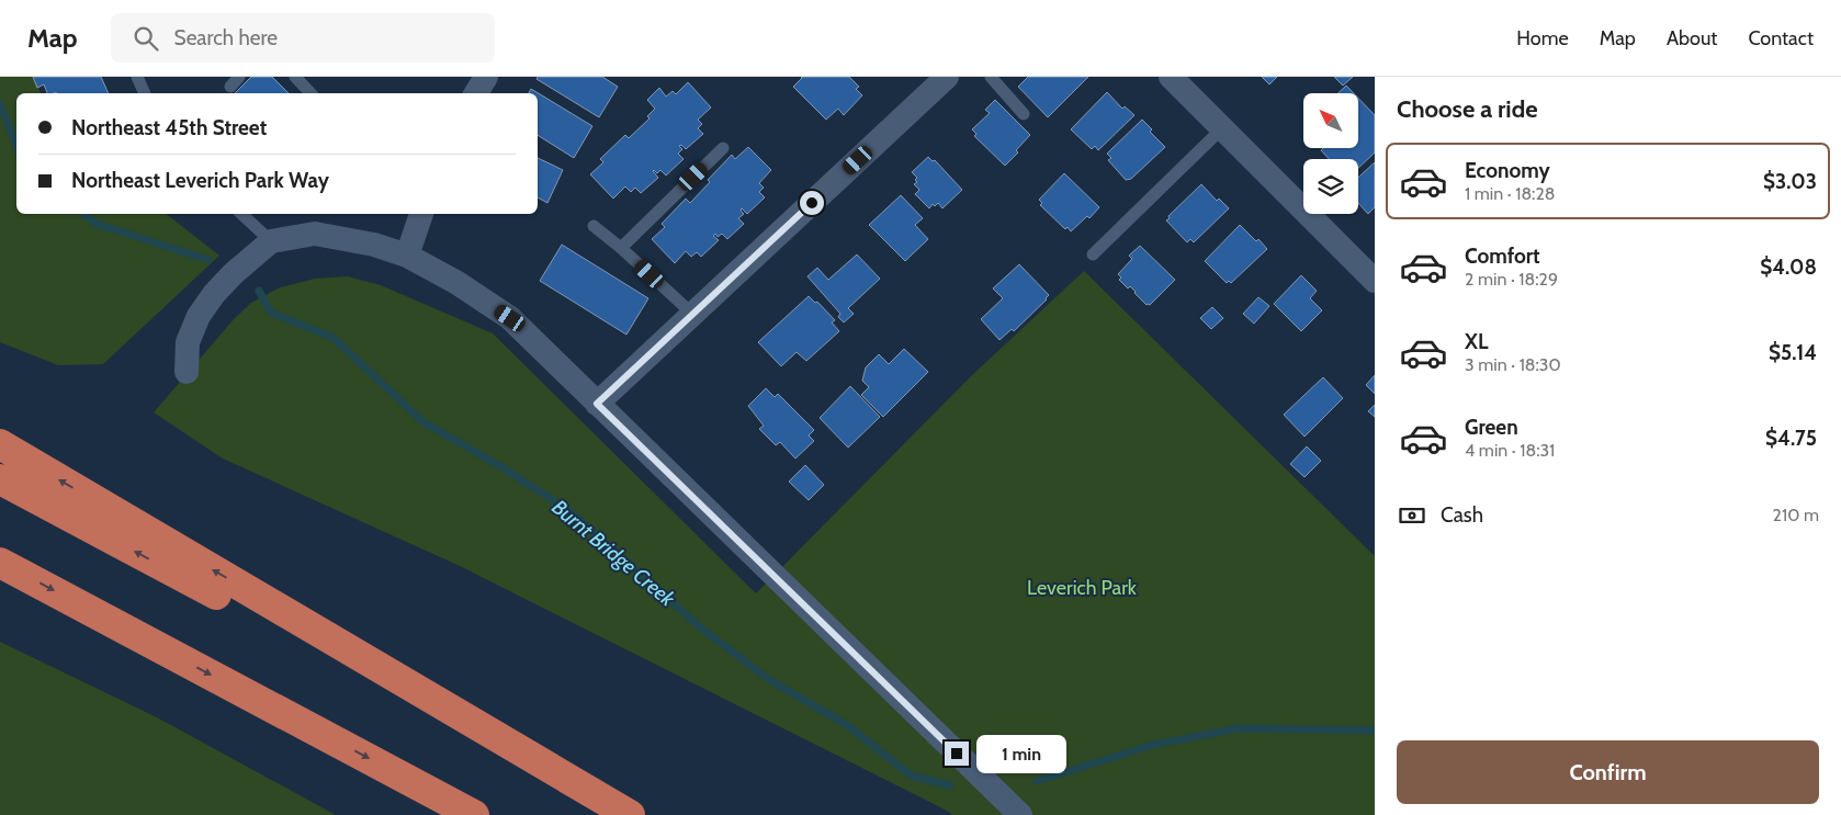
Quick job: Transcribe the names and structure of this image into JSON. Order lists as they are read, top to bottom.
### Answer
{
  "water": ["Burnt Bridge Creek"],
  "parks": ["Leverich Park"],
  "north": "top left",
  "page": {
    "header": "Map",
    "search": "Search here",
    "nav": [
      "Home",
      "Map",
      "About",
      "Contact"
    ],
    "heading": "Choose a ride",
    "banner": ["Northeast 45th Street", "Northeast Leverich Park Way"],
    "list": [
      {
        "name": "Economy",
        "note": "1 min · 18:28",
        "value": "$3.03"
      },
      {
        "name": "Comfort",
        "note": "2 min · 18:29",
        "value": "$4.08"
      },
      {
        "name": "XL",
        "note": "3 min · 18:30",
        "value": "$5.14"
      },
      {
        "name": "Green",
        "note": "4 min · 18:31",
        "value": "$4.75"
      }
    ],
    "pay": ["Cash", "210 m"],
    "buttons": "Confirm",
    "bubble": "1 min"
  }
}
